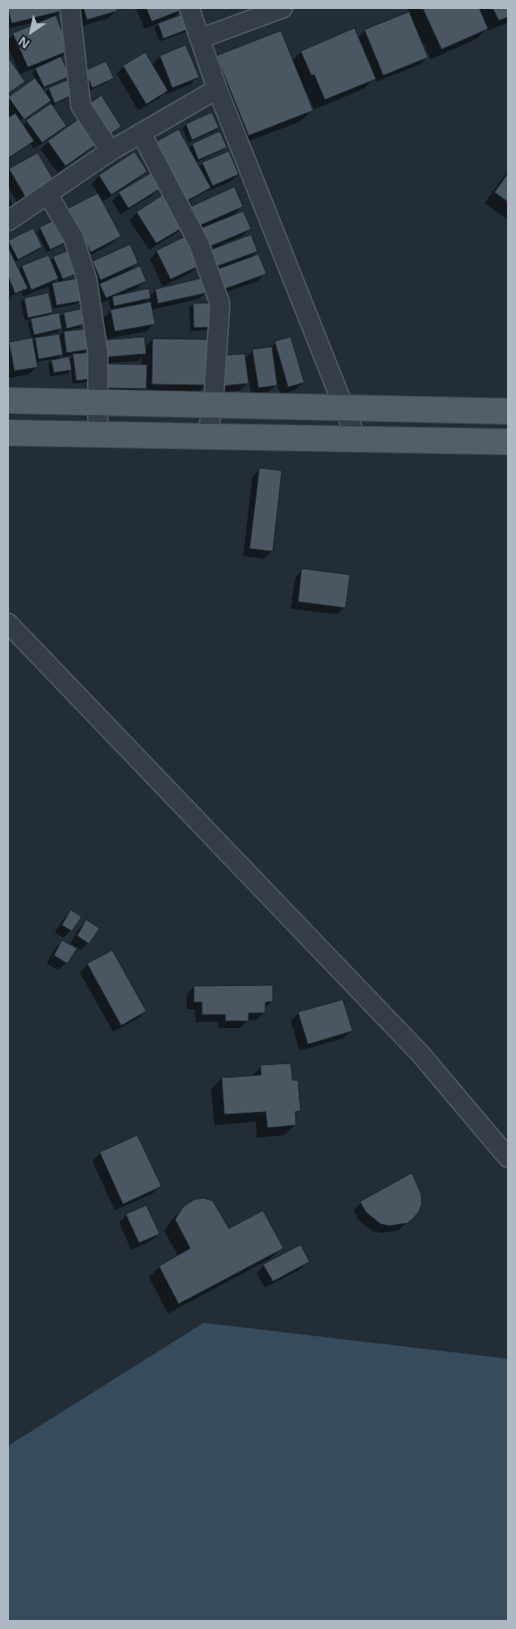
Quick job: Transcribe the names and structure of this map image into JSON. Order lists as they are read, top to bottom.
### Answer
{
  "north": "bottom left"
}
